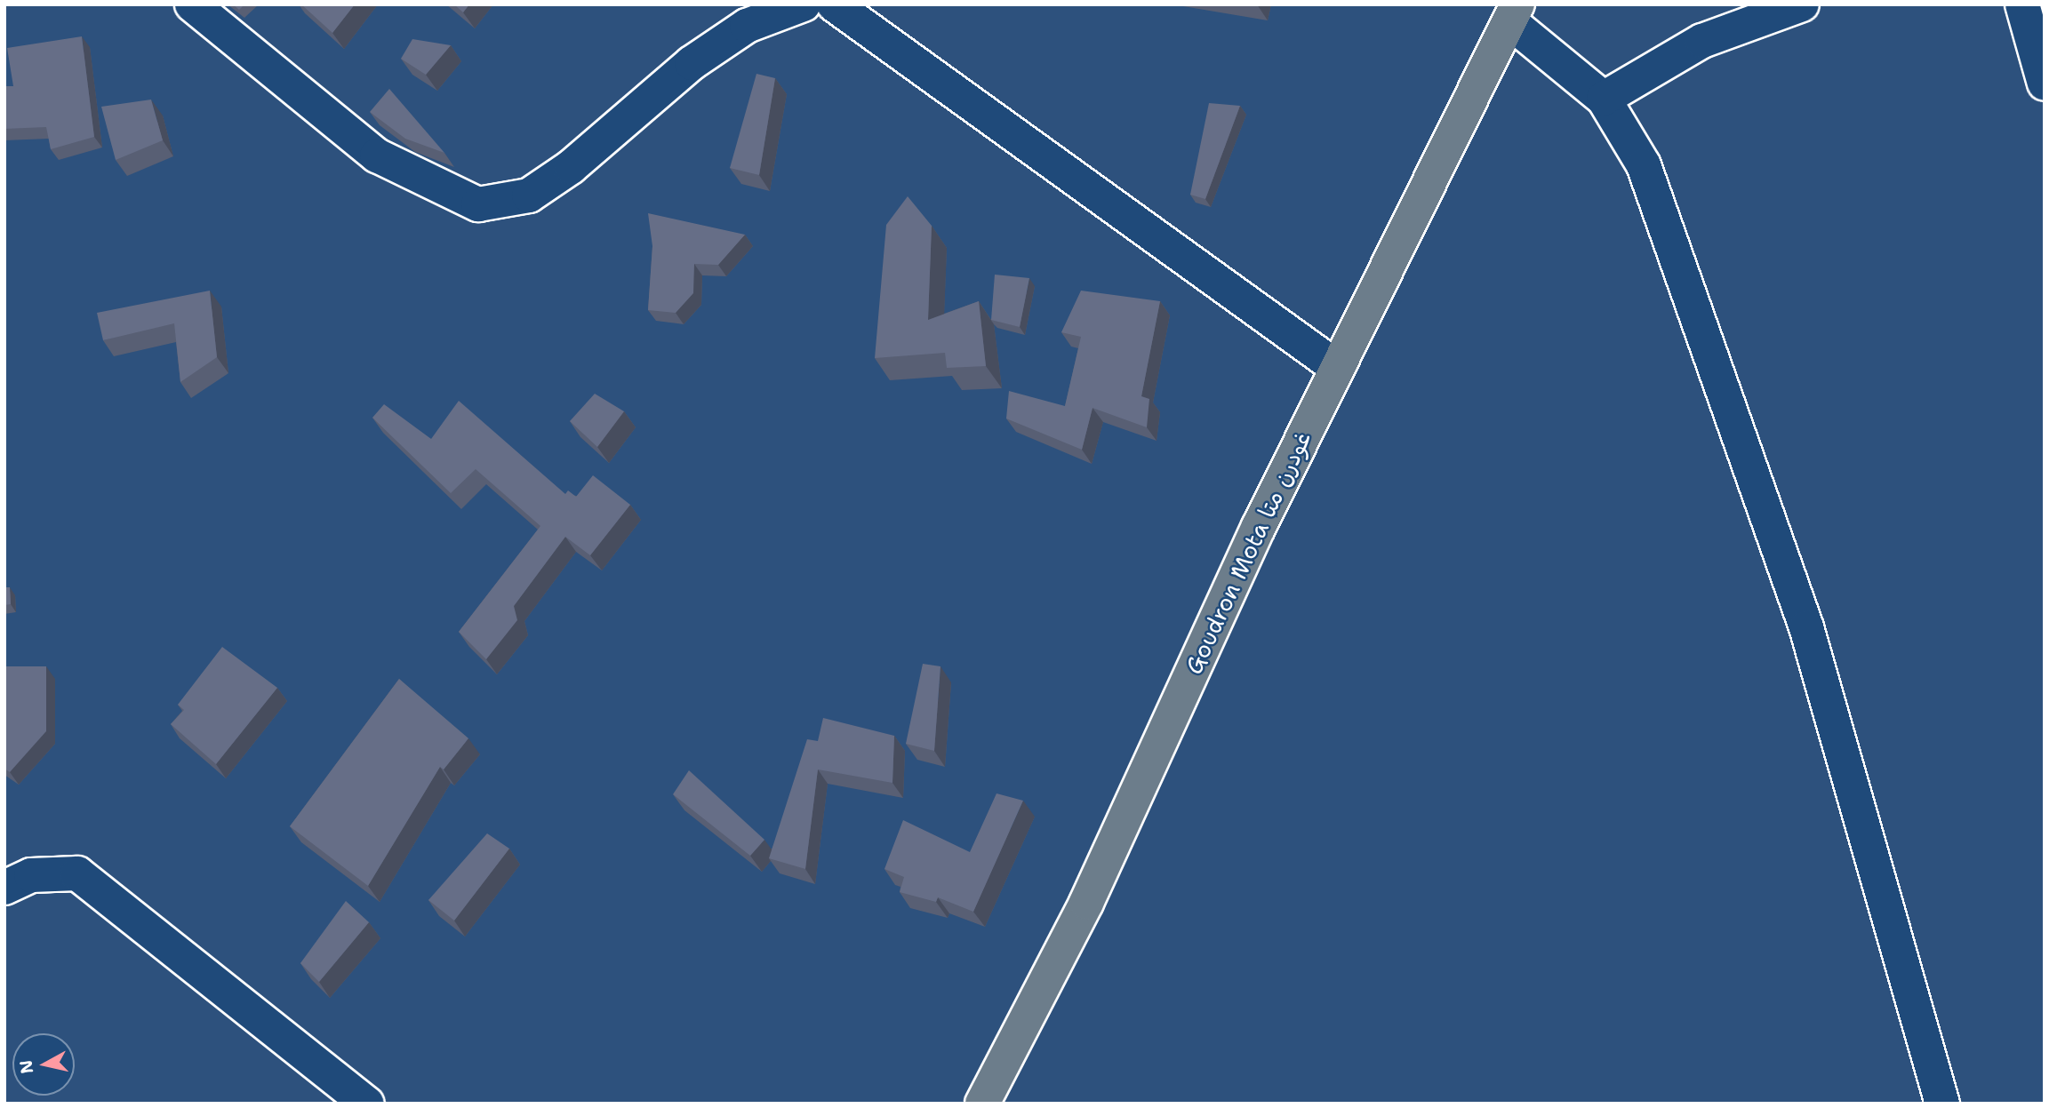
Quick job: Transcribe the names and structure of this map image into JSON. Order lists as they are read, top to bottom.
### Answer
{
  "streets": {
    "highway": ["Goudron Mota غودرن متا"]
  },
  "north": "left"
}
